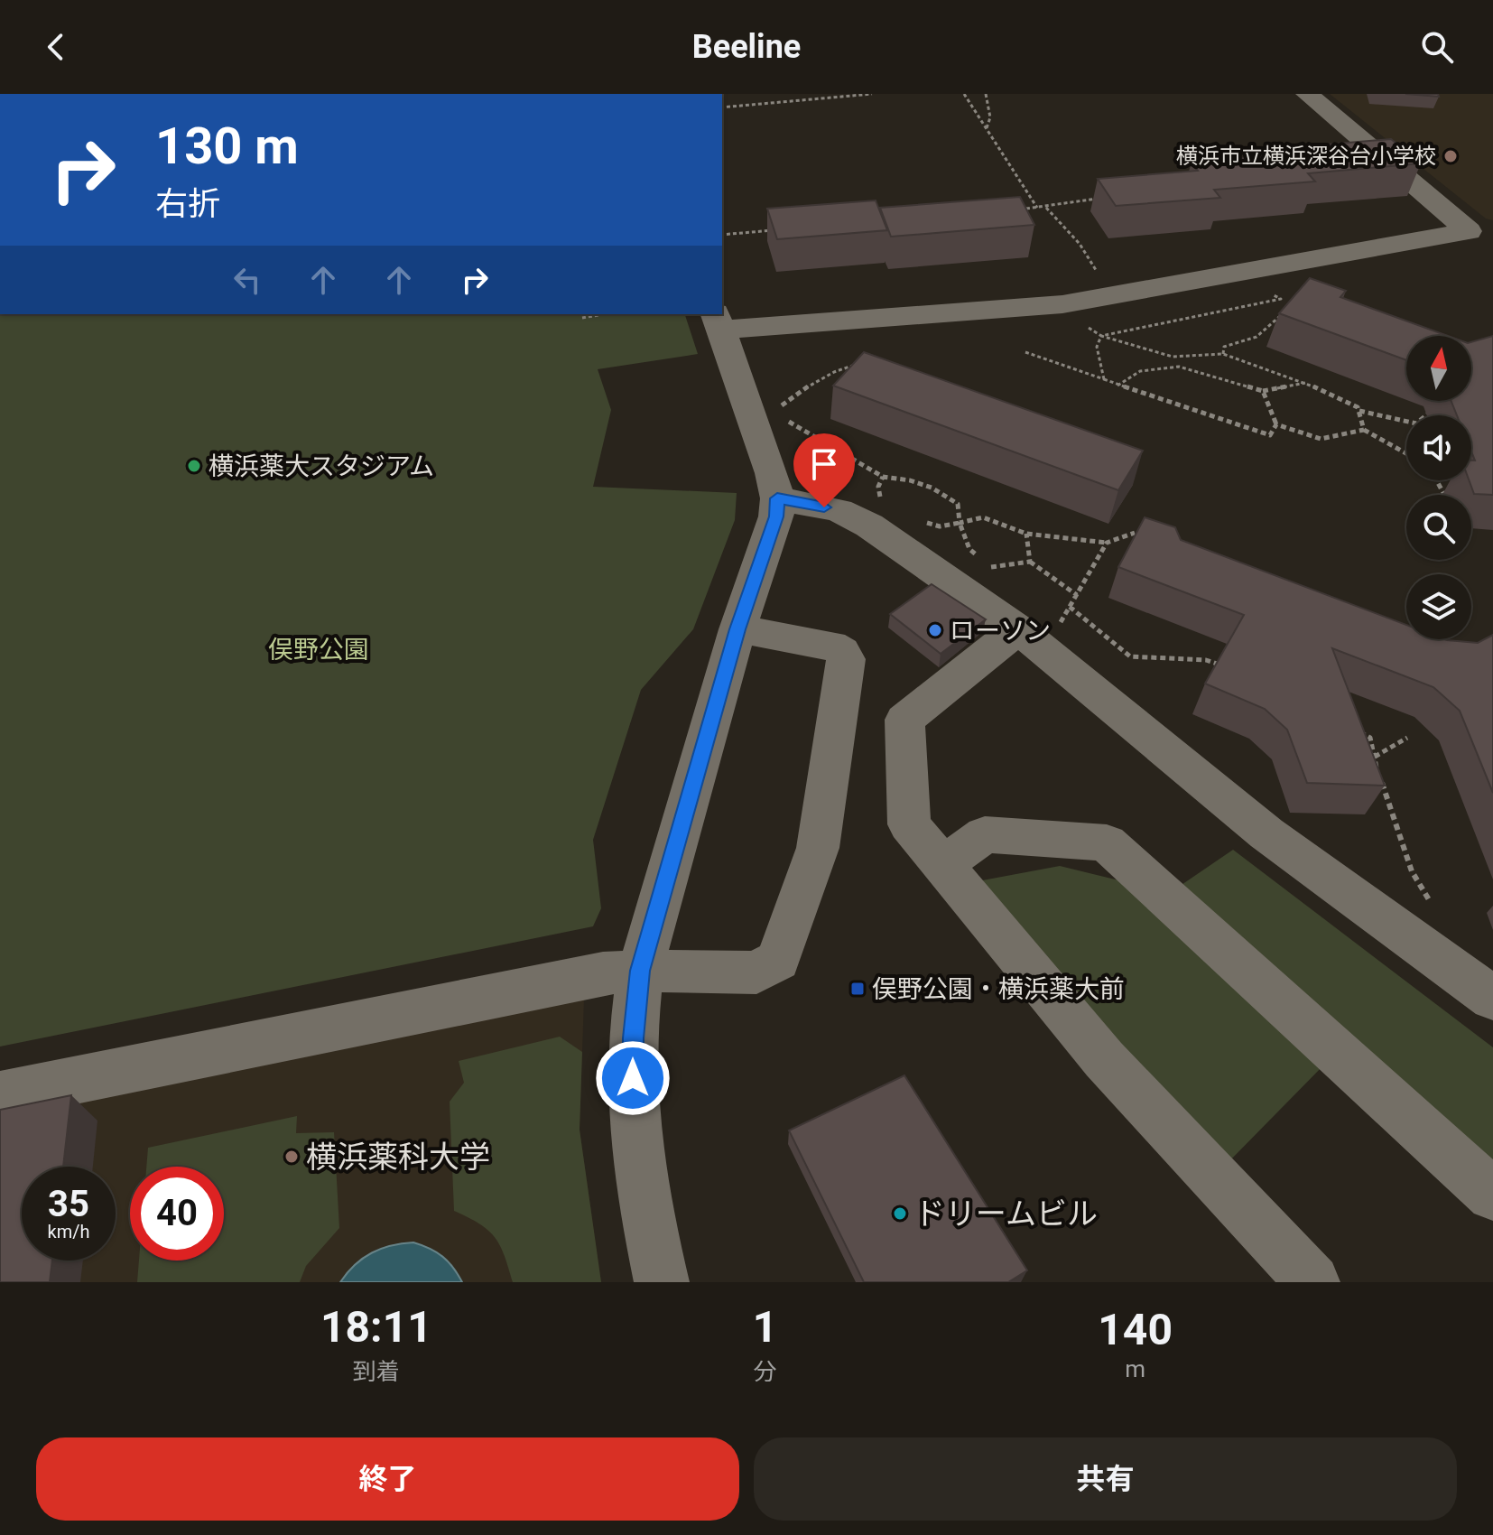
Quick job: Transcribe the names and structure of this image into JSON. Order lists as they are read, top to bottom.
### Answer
{
  "parks": ["俣野公園"],
  "places": {
    "other": [
      "横浜市立横浜深谷台小学校",
      "横浜薬大スタジアム",
      "ローソン",
      "横浜薬科大学",
      "ドリームビル"
    ],
    "transit": ["俣野公園・横浜薬大前"]
  },
  "north": "top",
  "page": {
    "header": "Beeline",
    "turn": ["130 m", "右折"],
    "speed": "35 km/h",
    "limit": "40",
    "eta": [
      "18:11",
      "到着",
      "1",
      "分",
      "140",
      "m"
    ],
    "buttons": ["終了", "共有"]
  }
}
